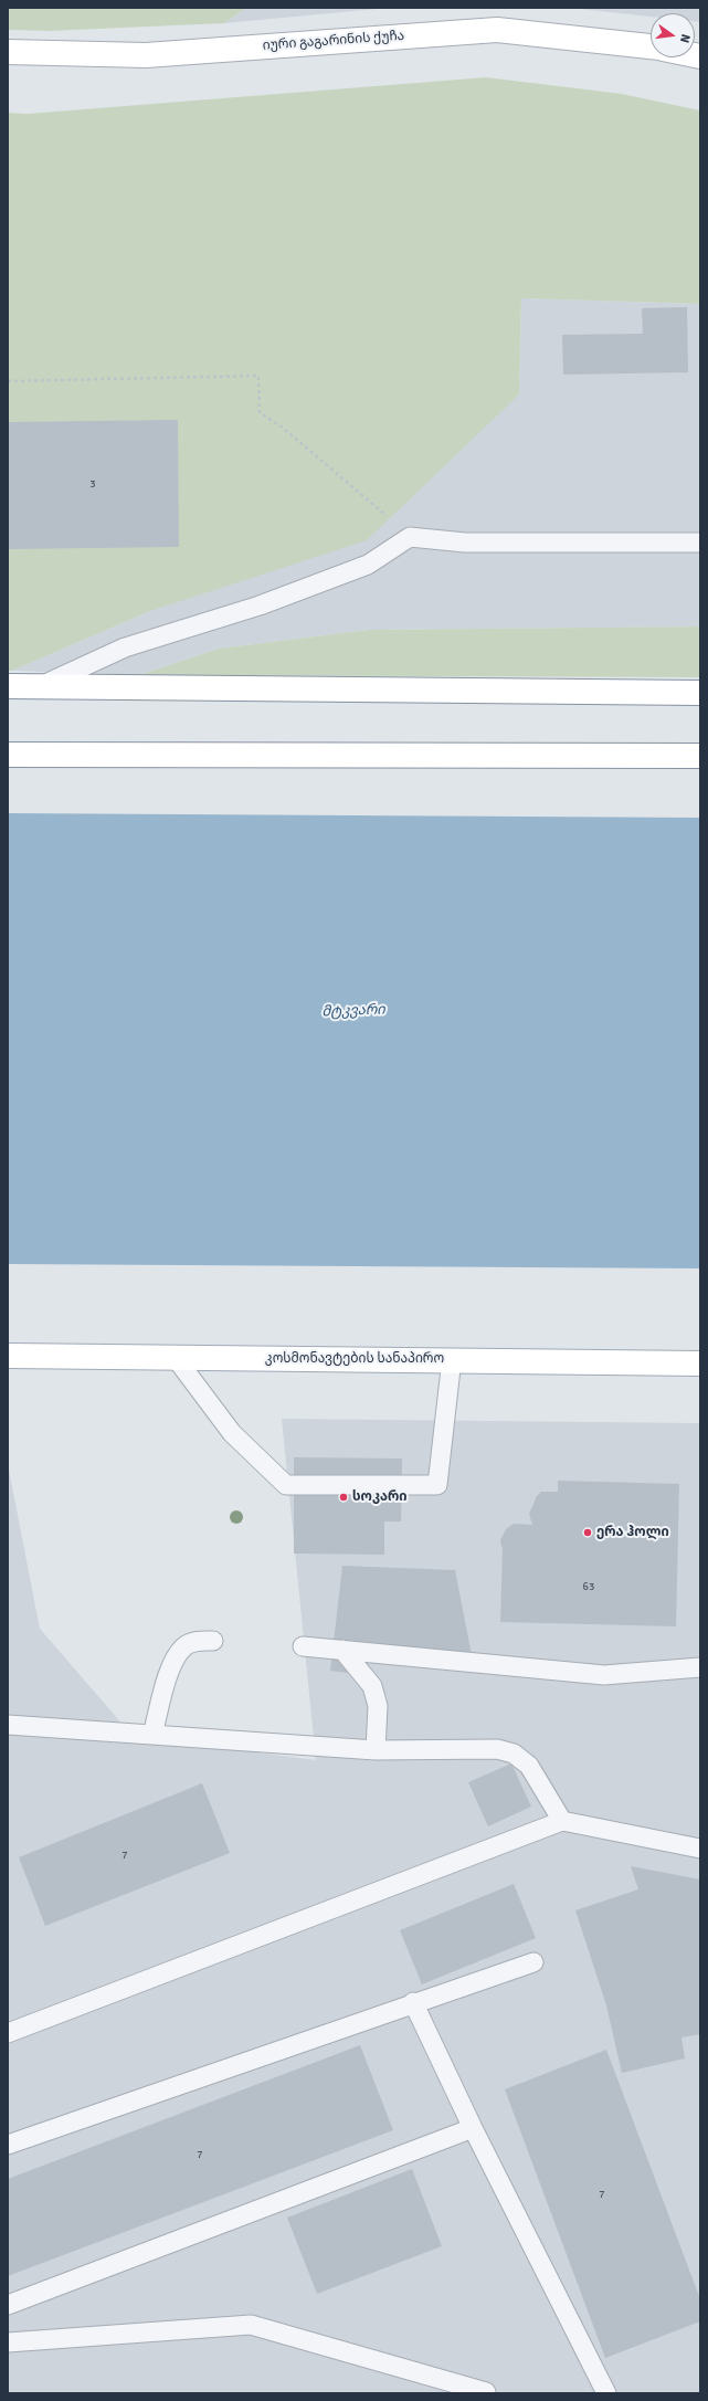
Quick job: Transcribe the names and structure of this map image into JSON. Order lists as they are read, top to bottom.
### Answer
{
  "streets": {
    "main road": ["იური გაგარინის ქუჩა", "კოსმონავტების სანაპირო"]
  },
  "water": ["მტკვარი"],
  "places": ["სოკარი", "ერა ჰოლი"],
  "house_numbers": [
    "3",
    "63",
    "7",
    "7",
    "7"
  ],
  "north": "right"
}
